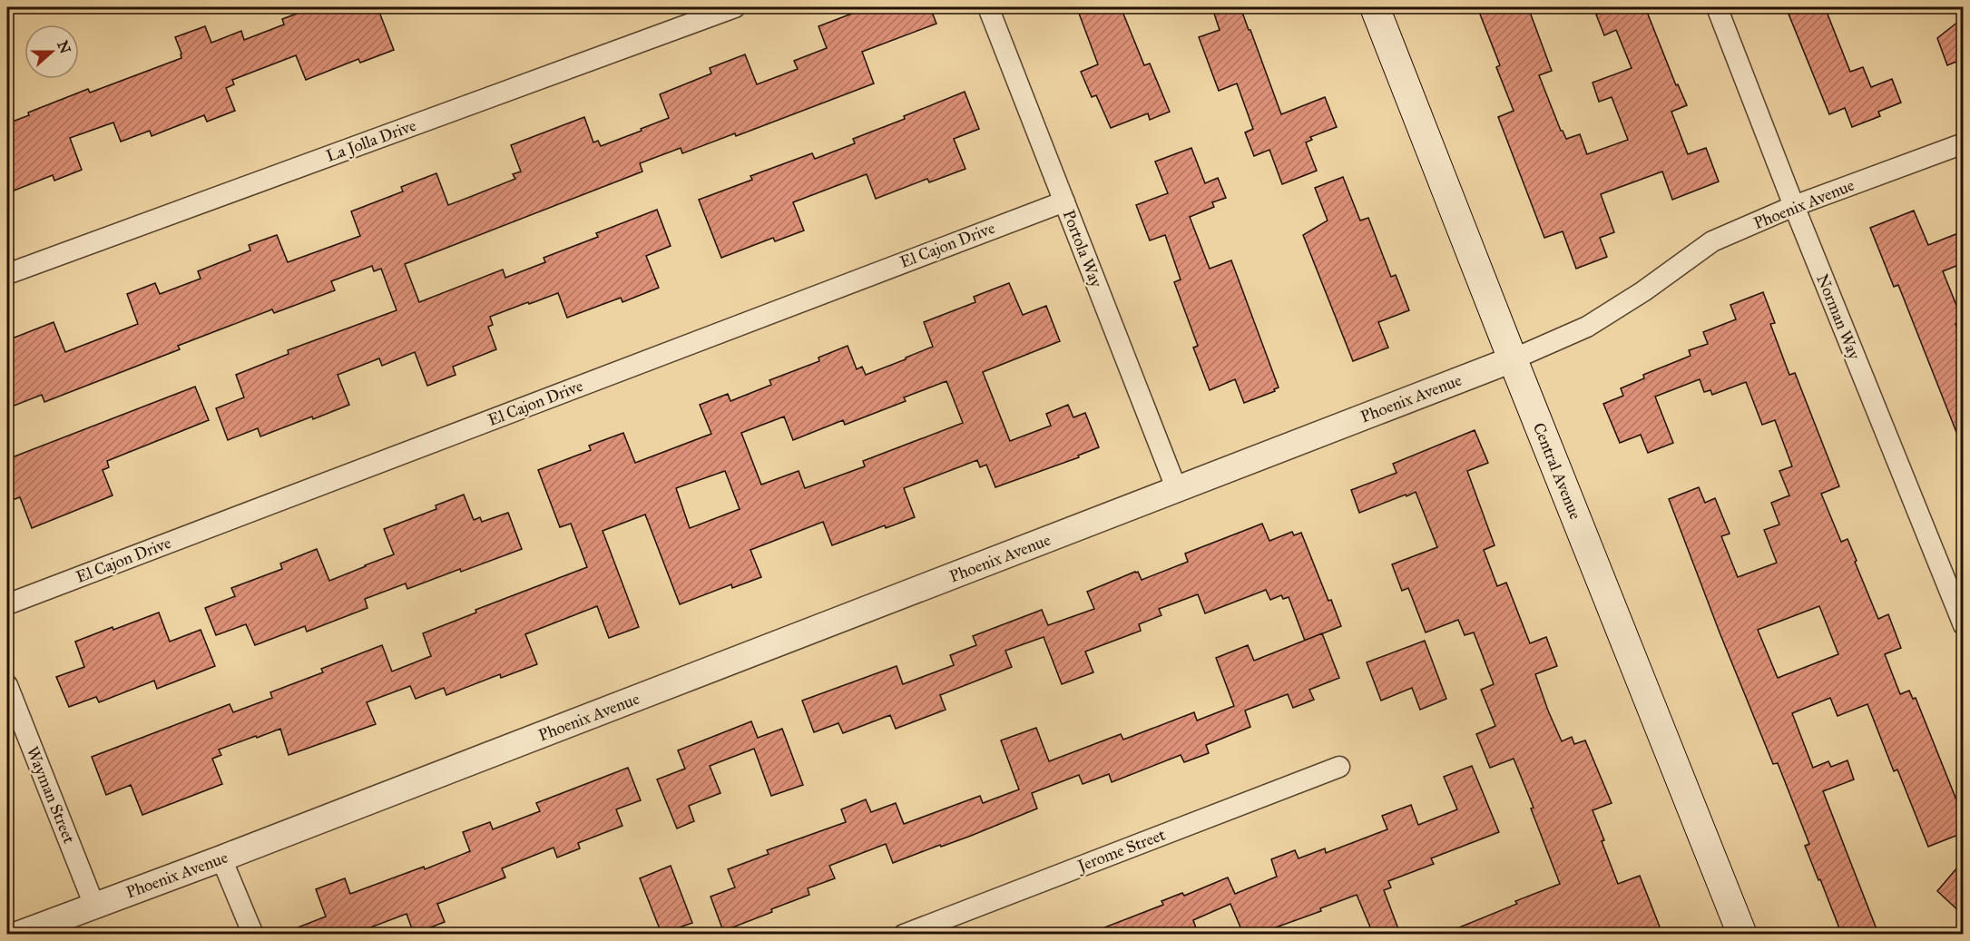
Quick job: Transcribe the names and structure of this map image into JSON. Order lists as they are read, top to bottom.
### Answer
{
  "streets": {
    "main road": ["Central Avenue"],
    "street": [
      "La Jolla Drive",
      "Phoenix Avenue",
      "El Cajon Drive",
      "Portola Way",
      "Norman Way",
      "Wayman Street",
      "Jerome Street"
    ]
  },
  "crossings": [
    ["Phoenix Avenue", "Portola Way"],
    ["Phoenix Avenue", "Norman Way"],
    ["Phoenix Avenue", "Central Avenue"],
    ["Phoenix Avenue", "Wayman Street"],
    ["El Cajon Drive", "Portola Way"]
  ],
  "north": "right"
}
